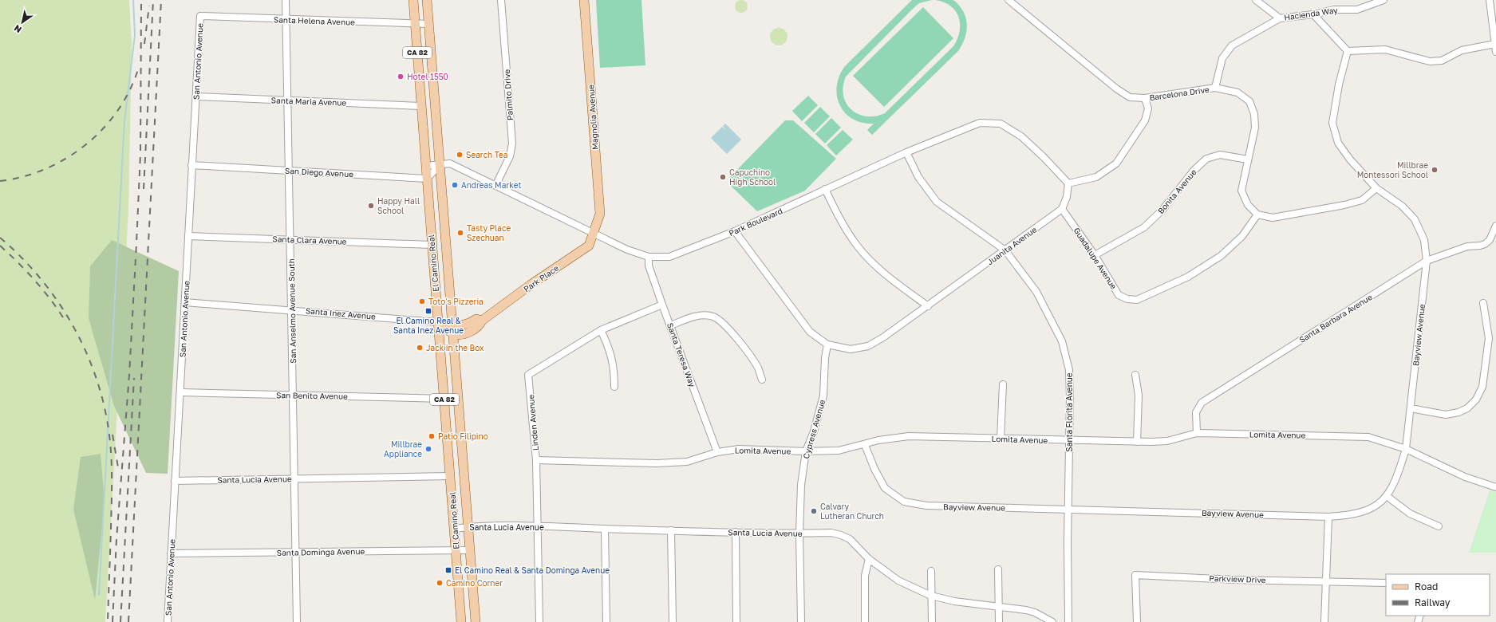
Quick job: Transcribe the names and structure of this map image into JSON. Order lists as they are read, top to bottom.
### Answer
{
  "streets": {
    "main road": [
      "CA 82",
      "Magnolia Avenue",
      "El Camino Real",
      "Park Place"
    ],
    "street": [
      "Hacienda Way",
      "Santa Helena Avenue",
      "San Antonio Avenue",
      "Barcelona Drive",
      "Palmito Drive",
      "Santa Maria Avenue",
      "San Diego Avenue",
      "Bonita Avenue",
      "Park Boulevard",
      "Santa Clara Avenue",
      "Juanita Avenue",
      "Guadalupe Avenue",
      "San Anselmo Avenue South",
      "Santa Inez Avenue",
      "Santa Barbara Avenue",
      "Bayview Avenue",
      "Santa Teresa Way",
      "San Benito Avenue",
      "Santa Florita Avenue",
      "Linden Avenue",
      "Cypress Avenue",
      "Lomita Avenue",
      "Santa Lucia Avenue",
      "Santa Dominga Avenue",
      "Parkview Drive"
    ]
  },
  "crossings": [
    ["Hacienda Way", "Barcelona Drive"],
    ["Santa Helena Avenue", "San Antonio Avenue"],
    ["Santa Helena Avenue", "El Camino Real"],
    ["Santa Helena Avenue", "San Anselmo Avenue South"],
    ["San Antonio Avenue", "Santa Maria Avenue"],
    ["San Antonio Avenue", "San Diego Avenue"],
    ["San Antonio Avenue", "Santa Clara Avenue"],
    ["San Antonio Avenue", "Santa Inez Avenue"],
    ["San Antonio Avenue", "San Benito Avenue"],
    ["San Antonio Avenue", "Santa Lucia Avenue"],
    ["San Antonio Avenue", "Santa Dominga Avenue"],
    ["Barcelona Drive", "Bonita Avenue"],
    ["Barcelona Drive", "Guadalupe Avenue"],
    ["Palmito Drive", "Park Boulevard"],
    ["Santa Maria Avenue", "El Camino Real"],
    ["Santa Maria Avenue", "San Anselmo Avenue South"],
    ["Magnolia Avenue", "Park Boulevard"],
    ["Magnolia Avenue", "Park Place"],
    ["San Diego Avenue", "El Camino Real"],
    ["San Diego Avenue", "San Anselmo Avenue South"],
    ["Bonita Avenue", "Guadalupe Avenue"],
    ["Park Boulevard", "El Camino Real"],
    ["Park Boulevard", "Park Place"],
    ["Park Boulevard", "Santa Teresa Way"],
    ["Park Boulevard", "Santa Florita Avenue"],
    ["Santa Clara Avenue", "El Camino Real"],
    ["Santa Clara Avenue", "San Anselmo Avenue South"],
    ["Juanita Avenue", "Guadalupe Avenue"],
    ["Juanita Avenue", "Santa Florita Avenue"],
    ["Juanita Avenue", "Cypress Avenue"],
    ["El Camino Real", "Park Place"],
    ["El Camino Real", "Santa Inez Avenue"],
    ["El Camino Real", "San Benito Avenue"],
    ["El Camino Real", "Santa Lucia Avenue"],
    ["El Camino Real", "Santa Dominga Avenue"],
    ["Park Place", "Santa Inez Avenue"],
    ["San Anselmo Avenue South", "Santa Inez Avenue"],
    ["San Anselmo Avenue South", "San Benito Avenue"],
    ["San Anselmo Avenue South", "Santa Lucia Avenue"],
    ["San Anselmo Avenue South", "Santa Dominga Avenue"],
    ["Santa Barbara Avenue", "Bayview Avenue"],
    ["Santa Barbara Avenue", "Lomita Avenue"],
    ["Bayview Avenue", "Santa Florita Avenue"],
    ["Bayview Avenue", "Lomita Avenue"],
    ["Santa Teresa Way", "Linden Avenue"],
    ["Santa Teresa Way", "Lomita Avenue"],
    ["Santa Florita Avenue", "Lomita Avenue"],
    ["Linden Avenue", "Lomita Avenue"],
    ["Linden Avenue", "Santa Lucia Avenue"],
    ["Cypress Avenue", "Lomita Avenue"],
    ["Cypress Avenue", "Santa Lucia Avenue"]
  ],
  "places": {
    "other": [
      "Hotel 1550",
      "Search Tea",
      "Millbrae Montessori School",
      "Capuchino High School",
      "Andreas Market",
      "Happy Hall School",
      "Tasty Place Szechuan",
      "Toto's Pizzeria",
      "Jack in the Box",
      "Patio Filipino",
      "Millbrae Appliance",
      "Calvary Lutheran Church",
      "Camino Corner"
    ],
    "transit": ["El Camino Real & Santa Inez Avenue", "El Camino Real & Santa Dominga Avenue"]
  },
  "legend": ["Road", "Railway"],
  "north": "bottom left"
}
